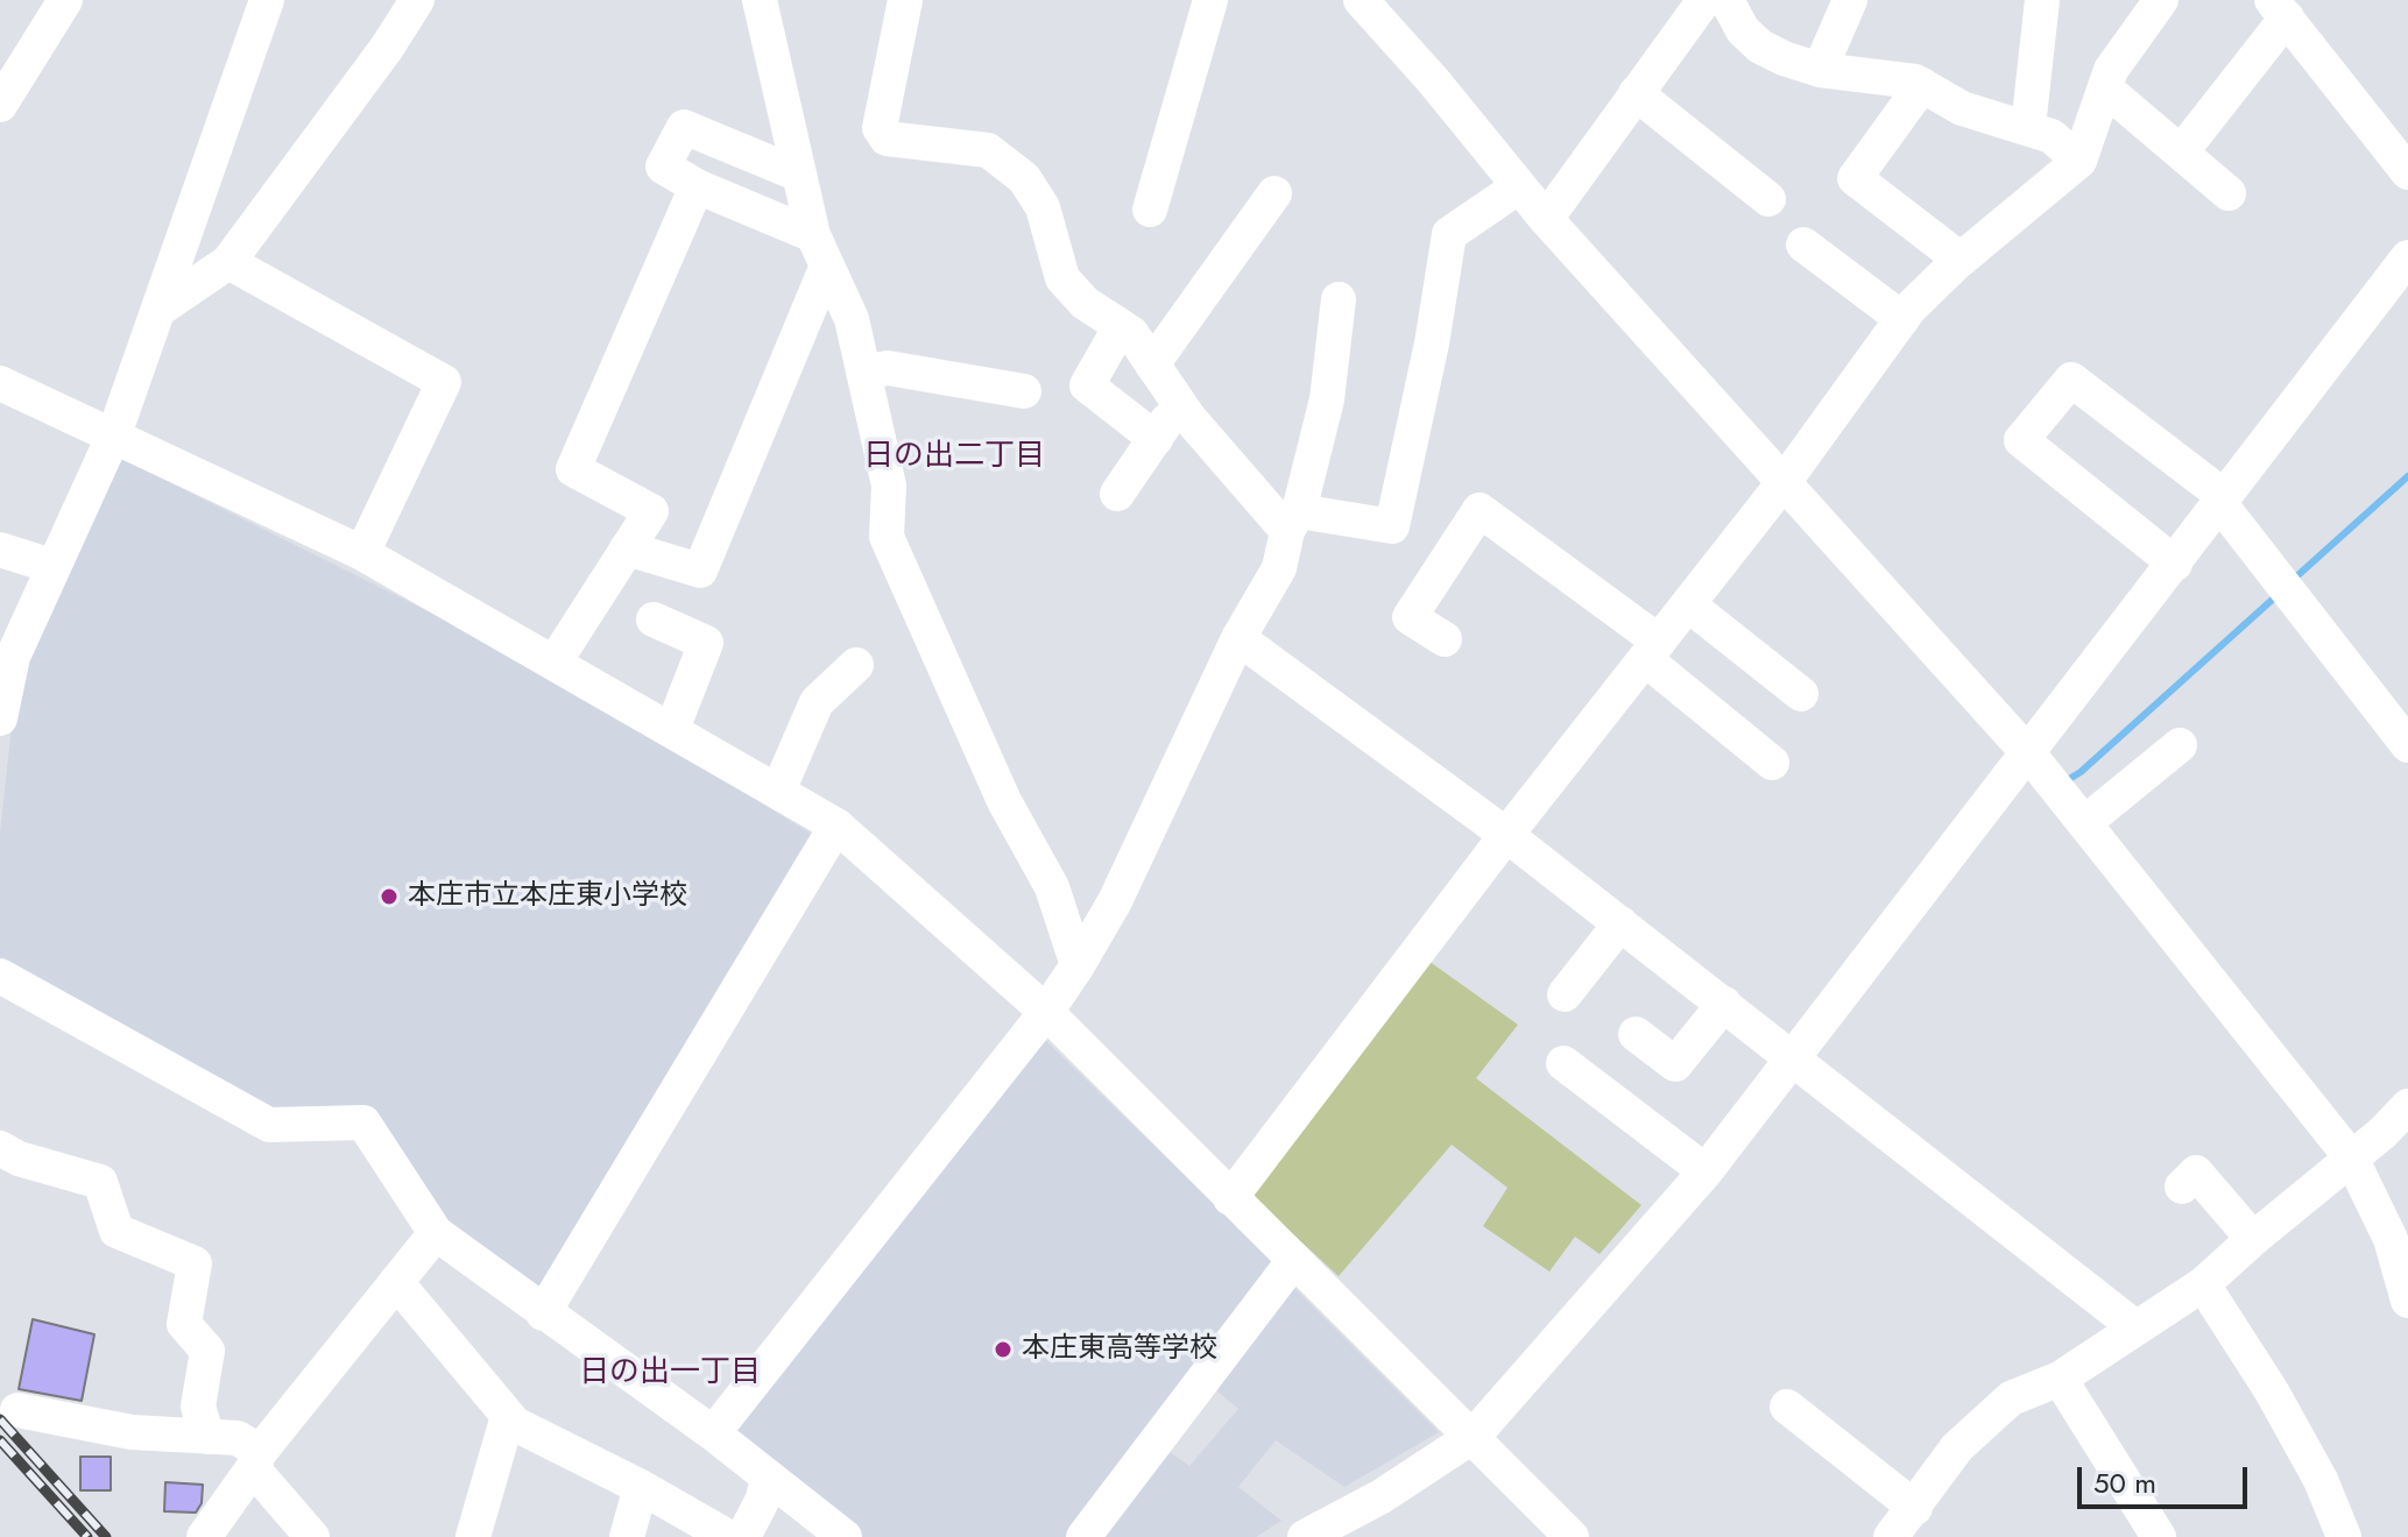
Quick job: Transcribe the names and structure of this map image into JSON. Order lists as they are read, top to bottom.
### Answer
{
  "districts": ["日の出二丁目", "日の出一丁目"],
  "places": ["本庄市立本庄東小学校", "本庄東高等学校"],
  "scale_bar": "50 m"
}
